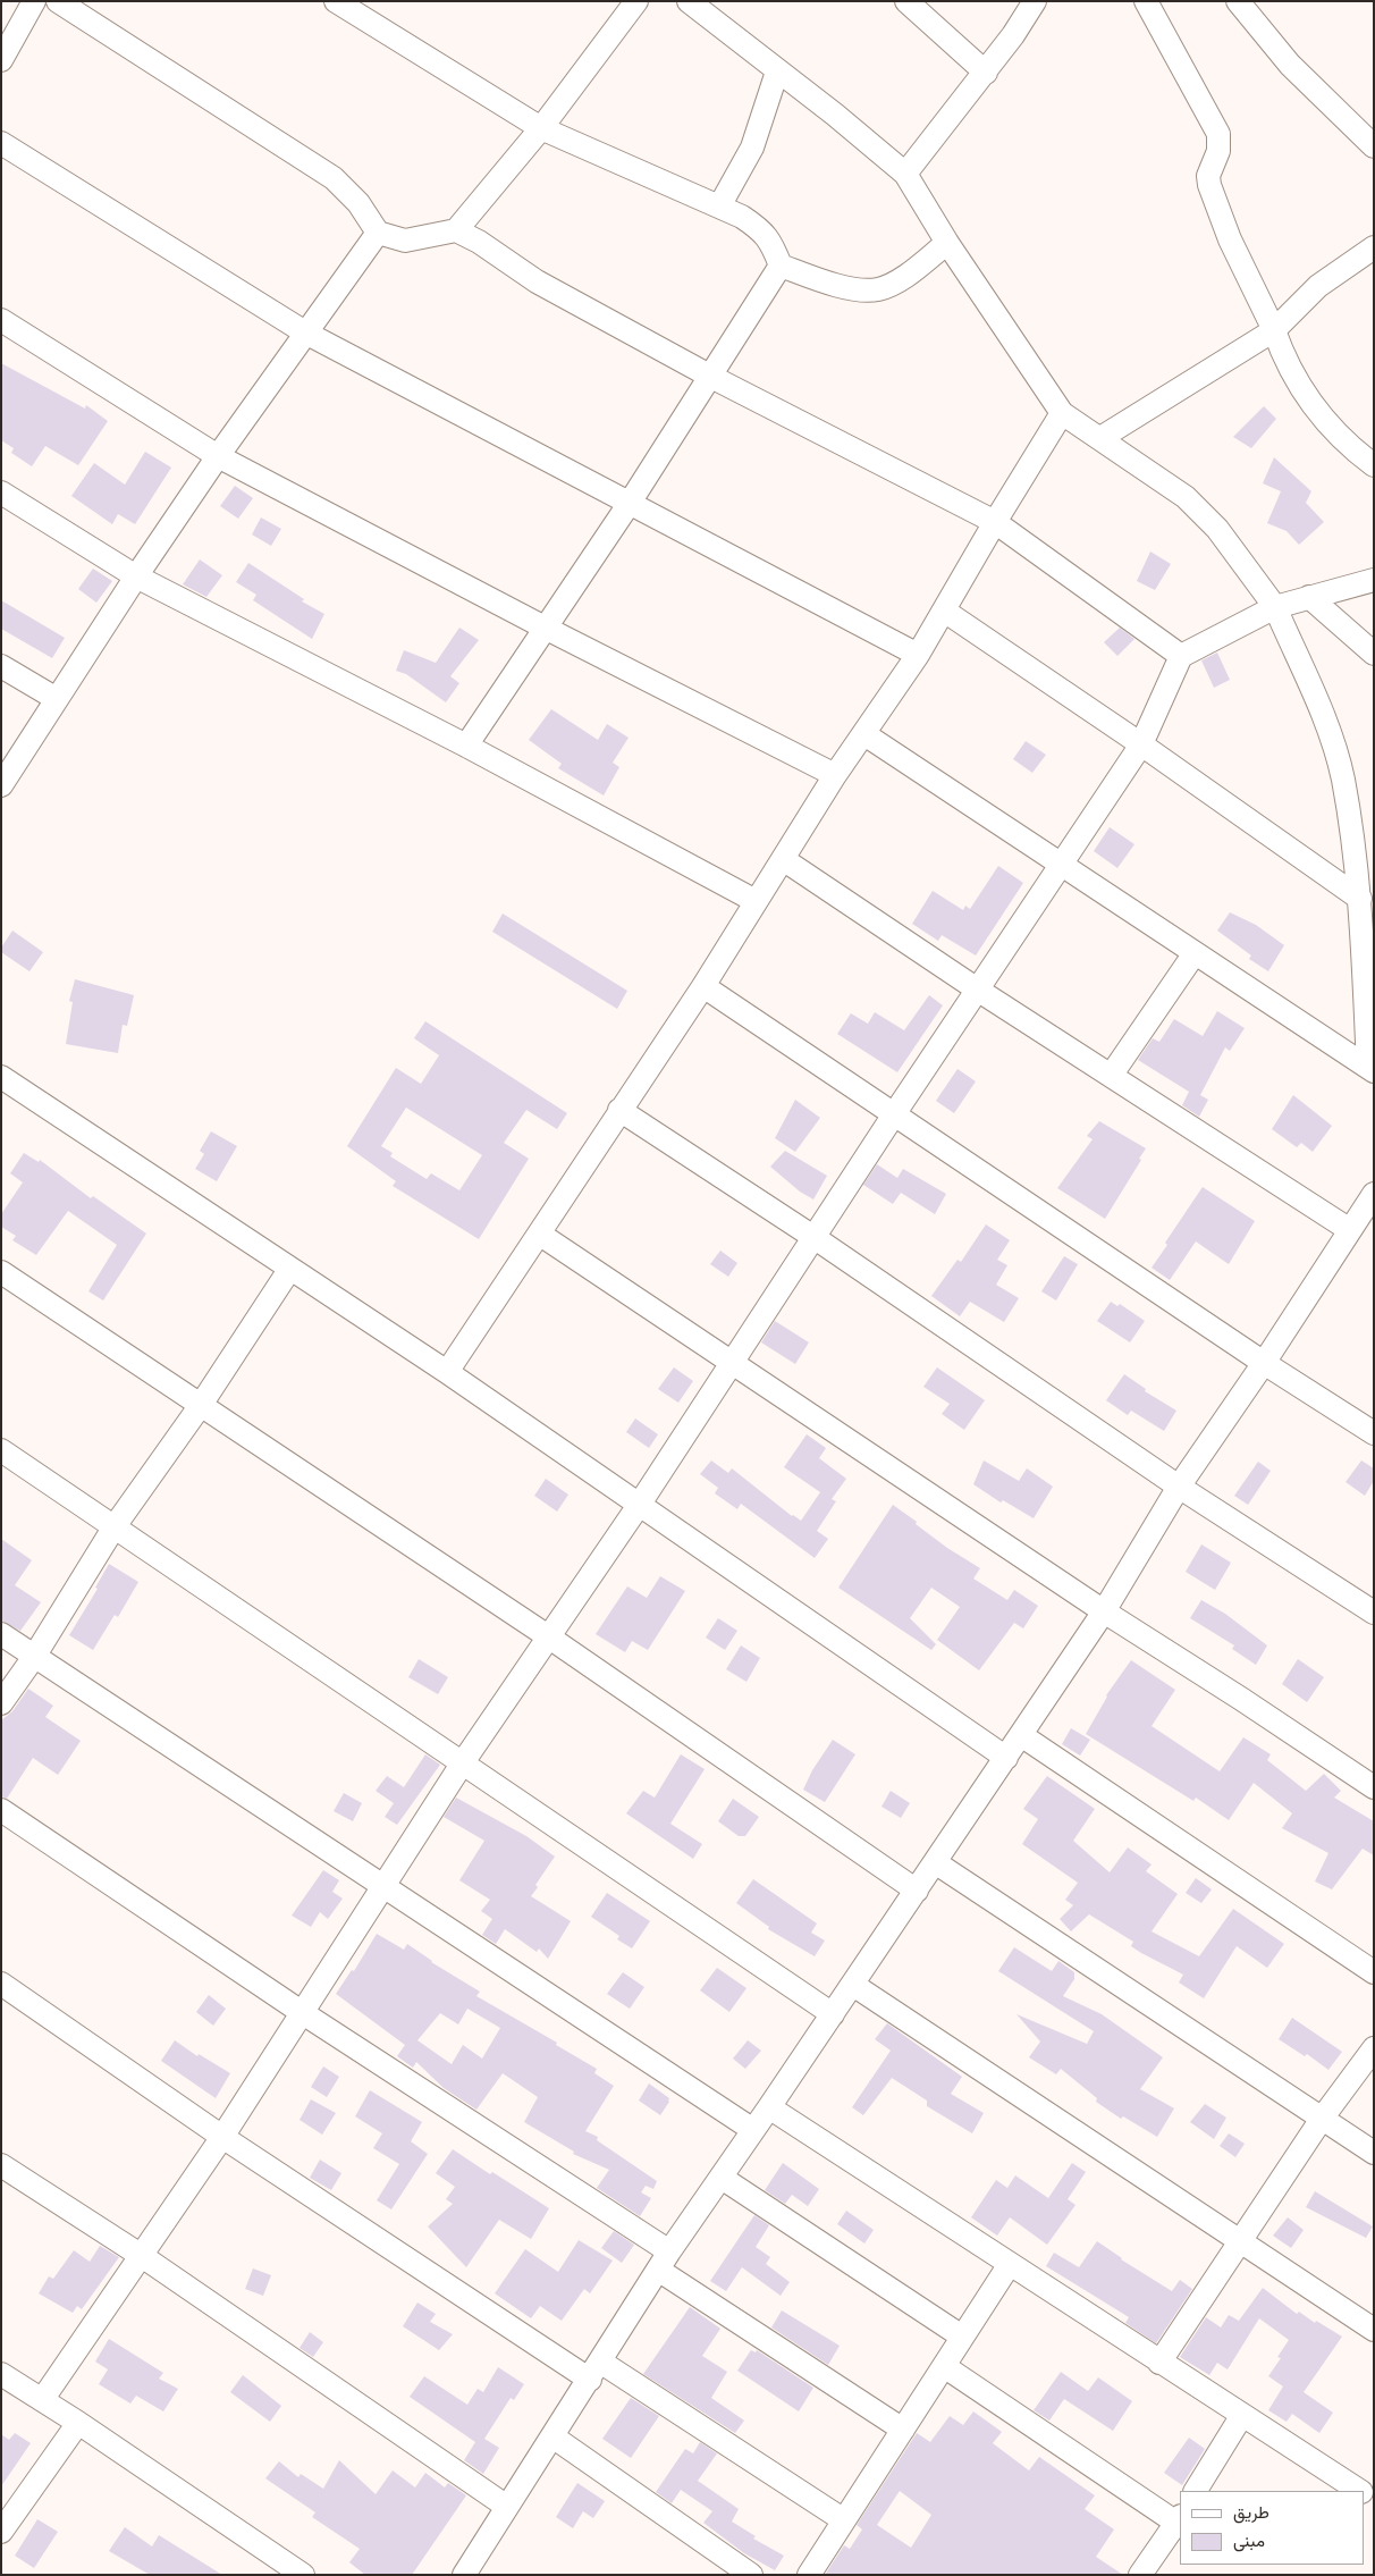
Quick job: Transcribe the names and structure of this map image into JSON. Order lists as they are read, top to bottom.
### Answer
{
  "legend": ["طريق", "مبنى"]
}
